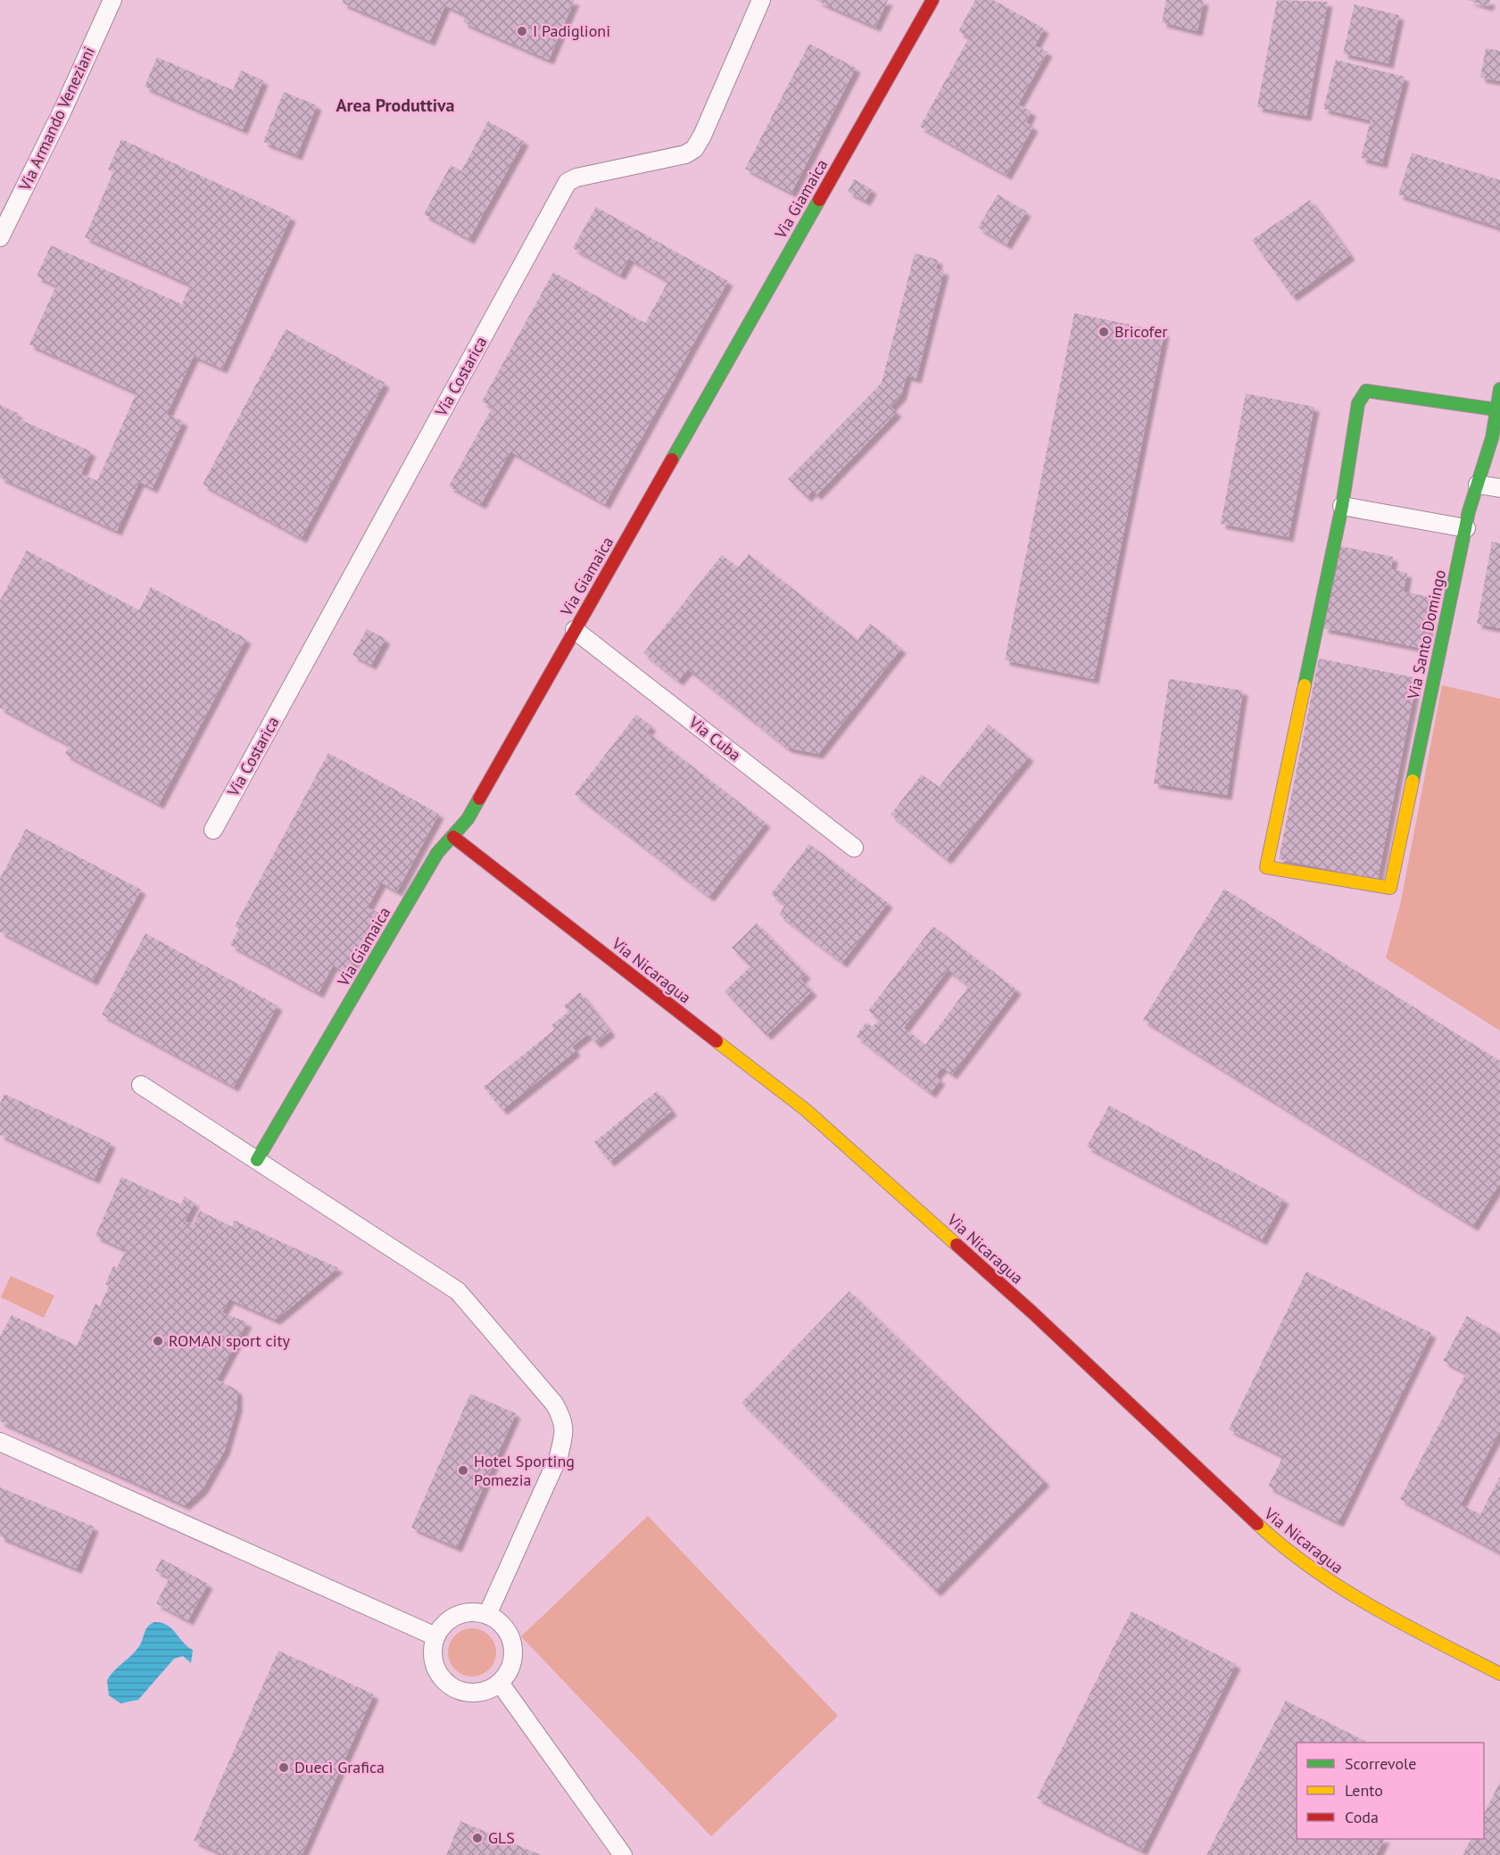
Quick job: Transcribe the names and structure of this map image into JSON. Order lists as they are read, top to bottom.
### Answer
{
  "streets": {
    "street": [
      "Via Armando Veneziani",
      "Via Giamaica",
      "Via Costarica",
      "Via Santo Domingo",
      "Via Cuba",
      "Via Nicaragua"
    ]
  },
  "crossings": [
    ["Via Giamaica", "Via Cuba"],
    ["Via Giamaica", "Via Nicaragua"]
  ],
  "districts": ["Area Produttiva"],
  "places": [
    "I Padiglioni",
    "Bricofer",
    "ROMAN sport city",
    "Hotel Sporting Pomezia",
    "Duecì Grafica",
    "GLS"
  ],
  "legend": ["Scorrevole", "Lento", "Coda"]
}
